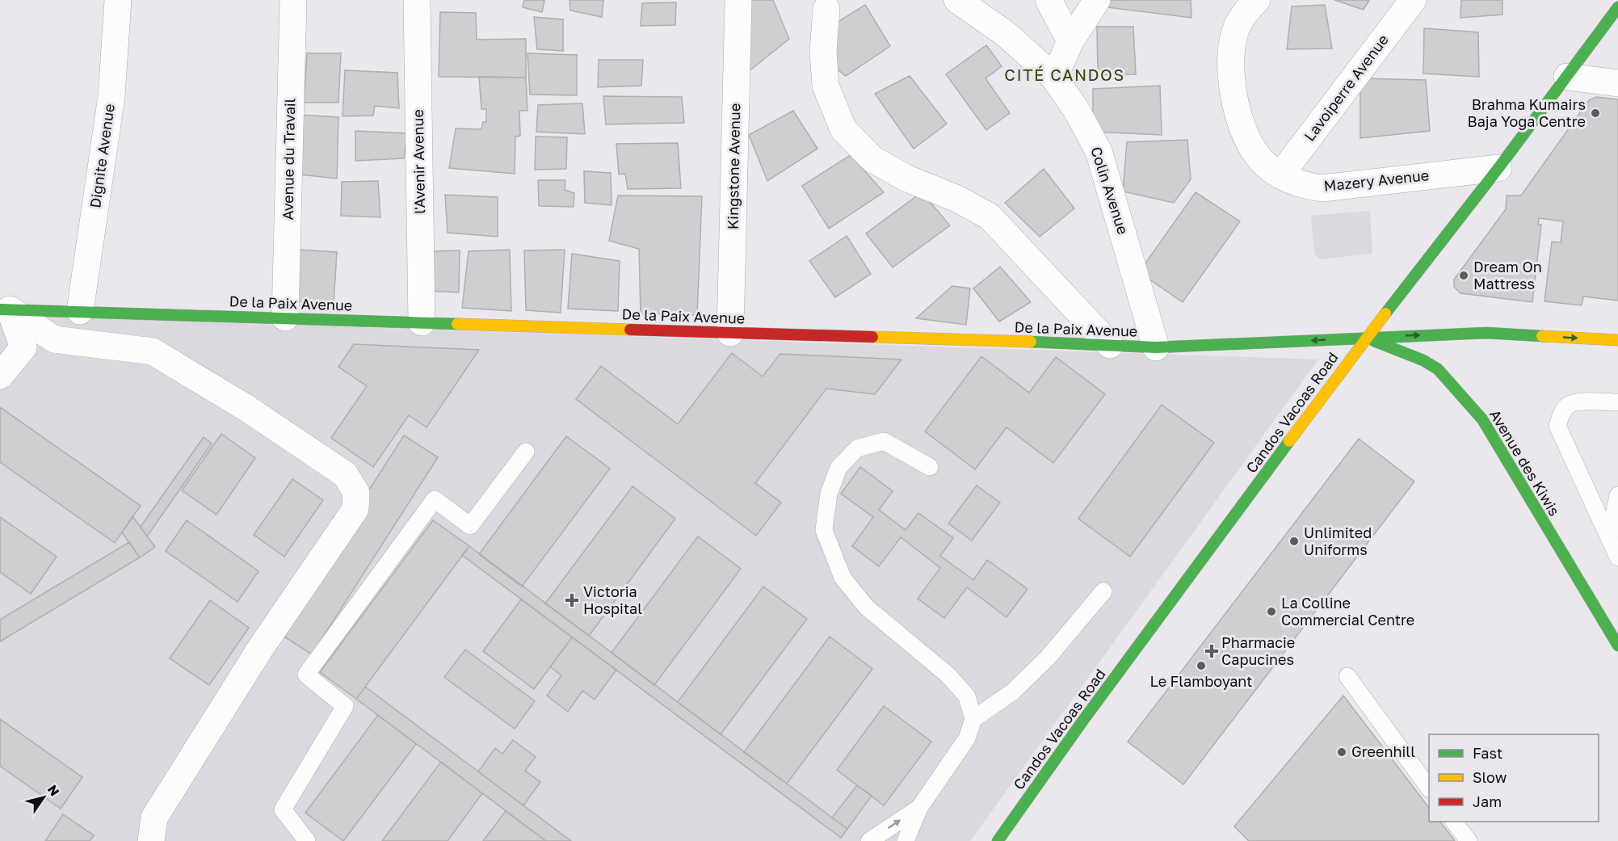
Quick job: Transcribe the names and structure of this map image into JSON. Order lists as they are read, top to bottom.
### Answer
{
  "streets": {
    "street": [
      "Lavoiperre Avenue",
      "Dignite Avenue",
      "Avenue du Travail",
      "l'Avenir Avenue",
      "Kingstone Avenue",
      "Mazery Avenue",
      "Colin Avenue",
      "De la Paix Avenue",
      "Candos Vacoas Road",
      "Avenue des Kiwis"
    ]
  },
  "crossings": [
    ["Lavoiperre Avenue", "Mazery Avenue"],
    ["Dignite Avenue", "De la Paix Avenue"],
    ["Avenue du Travail", "De la Paix Avenue"],
    ["l'Avenir Avenue", "De la Paix Avenue"],
    ["Kingstone Avenue", "De la Paix Avenue"],
    ["Mazery Avenue", "Candos Vacoas Road"],
    ["Colin Avenue", "De la Paix Avenue"],
    ["De la Paix Avenue", "Candos Vacoas Road"],
    ["De la Paix Avenue", "Avenue des Kiwis"],
    ["Candos Vacoas Road", "Avenue des Kiwis"]
  ],
  "districts": ["CITÉ CANDOS"],
  "places": {
    "other": [
      "Brahma Kumairs Baja Yoga Centre",
      "Dream On Mattress",
      "Unlimited Uniforms",
      "La Colline Commercial Centre",
      "Le Flamboyant",
      "Greenhill"
    ],
    "health": ["Victoria Hospital", "Pharmacie Capucines"]
  },
  "legend": ["Fast", "Slow", "Jam"],
  "north": "top right"
}
